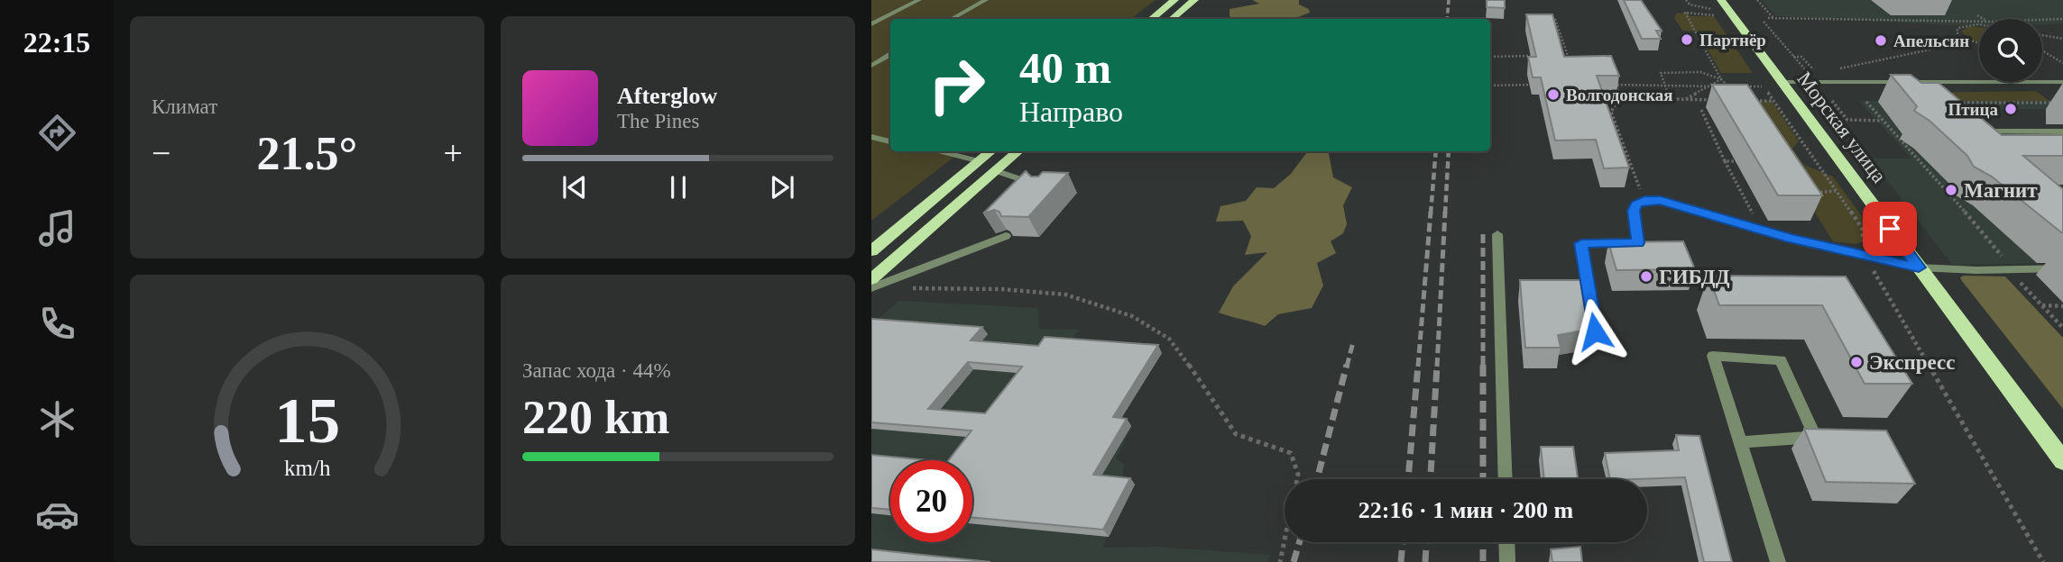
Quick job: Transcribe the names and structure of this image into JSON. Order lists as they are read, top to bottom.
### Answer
{
  "streets": {
    "main road": ["Морская улица"]
  },
  "places": [
    "Партнёр",
    "Апельсин",
    "Волгодонская",
    "Птица",
    "Магнит",
    "ГИБДД",
    "Экспресс"
  ],
  "page": {
    "tabs": "22:15",
    "tile": [
      "Климат",
      ["Запас хода · 44%", "220 km"]
    ],
    "turn": ["40 m", "Направо"],
    "song": ["Afterglow", "The Pines"],
    "heat": ["−", "21.5°", "+"],
    "limit": "20",
    "trip": "22:16 · 1 мин · 200 m",
    "gauge": ["15", "km/h"]
  }
}
